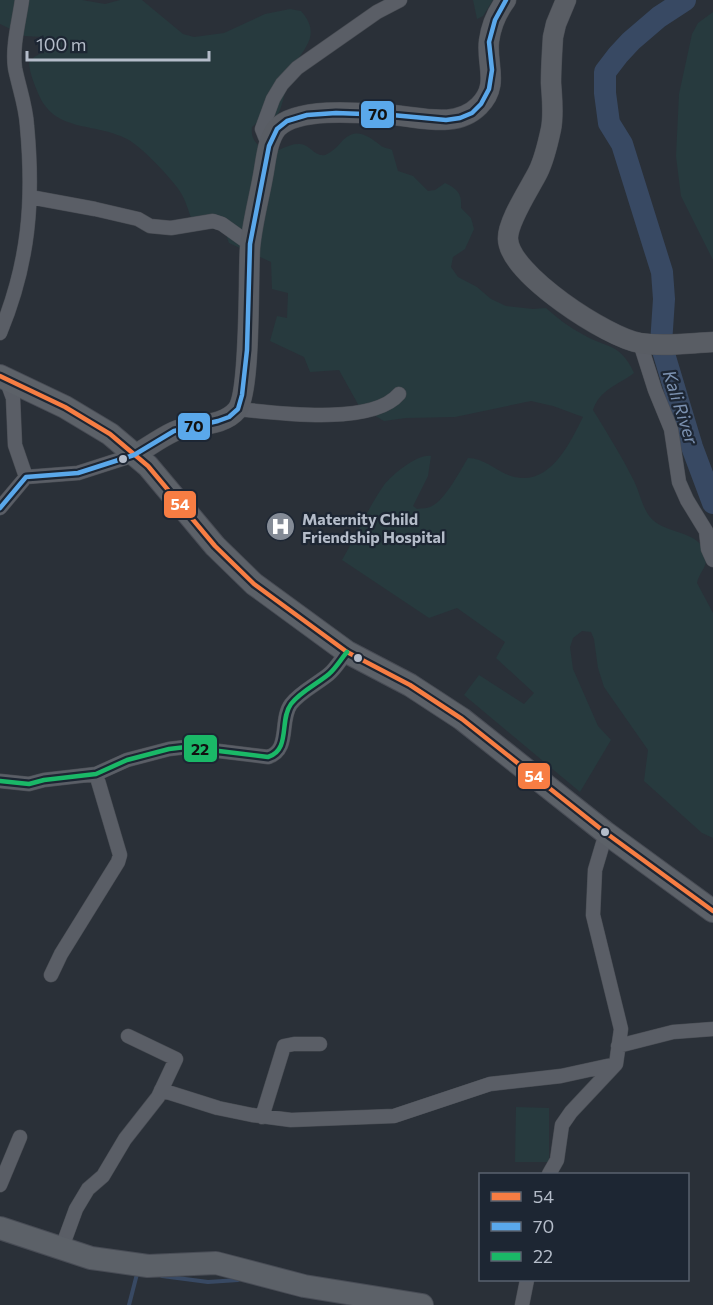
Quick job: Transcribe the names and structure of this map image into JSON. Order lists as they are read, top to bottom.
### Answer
{
  "water": ["Kali River"],
  "places": {
    "hospital": ["Maternity Child Friendship Hospital"]
  },
  "lines": ["transit line 70", "transit line 54", "transit line 22"],
  "legend": ["54", "70", "22"],
  "scale_bar": "100 m"
}
